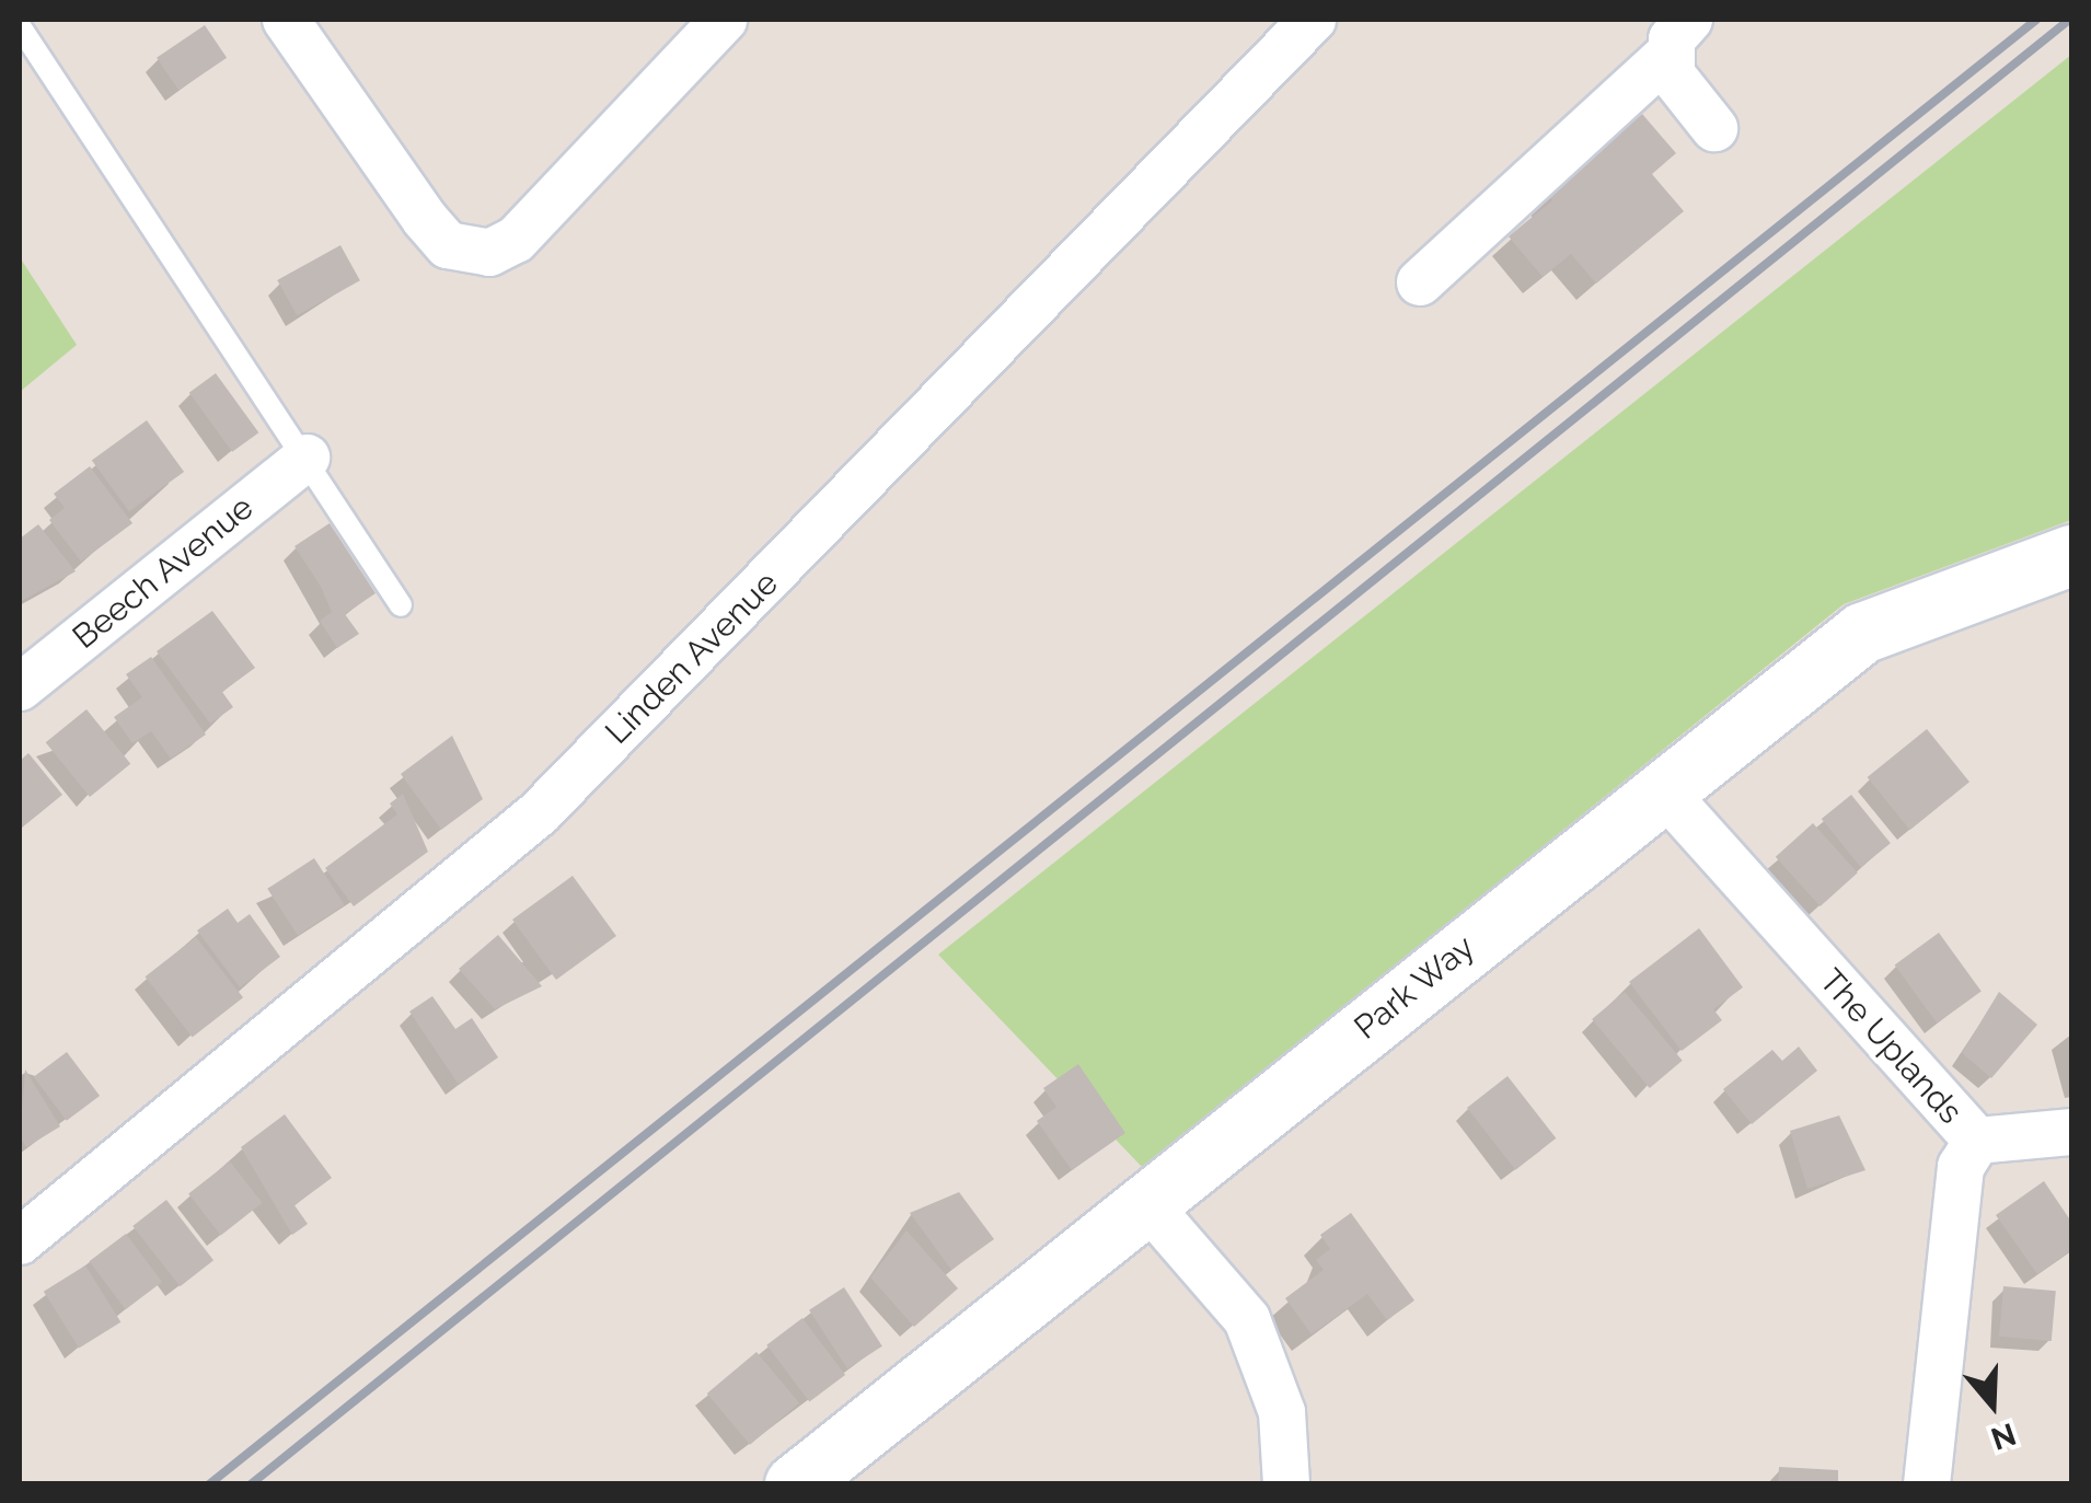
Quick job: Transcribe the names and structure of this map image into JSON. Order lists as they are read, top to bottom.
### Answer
{
  "streets": {
    "street": [
      "Beech Avenue",
      "Linden Avenue",
      "Park Way",
      "The Uplands"
    ]
  },
  "crossings": [
    ["Park Way", "The Uplands"]
  ],
  "north": "bottom"
}
